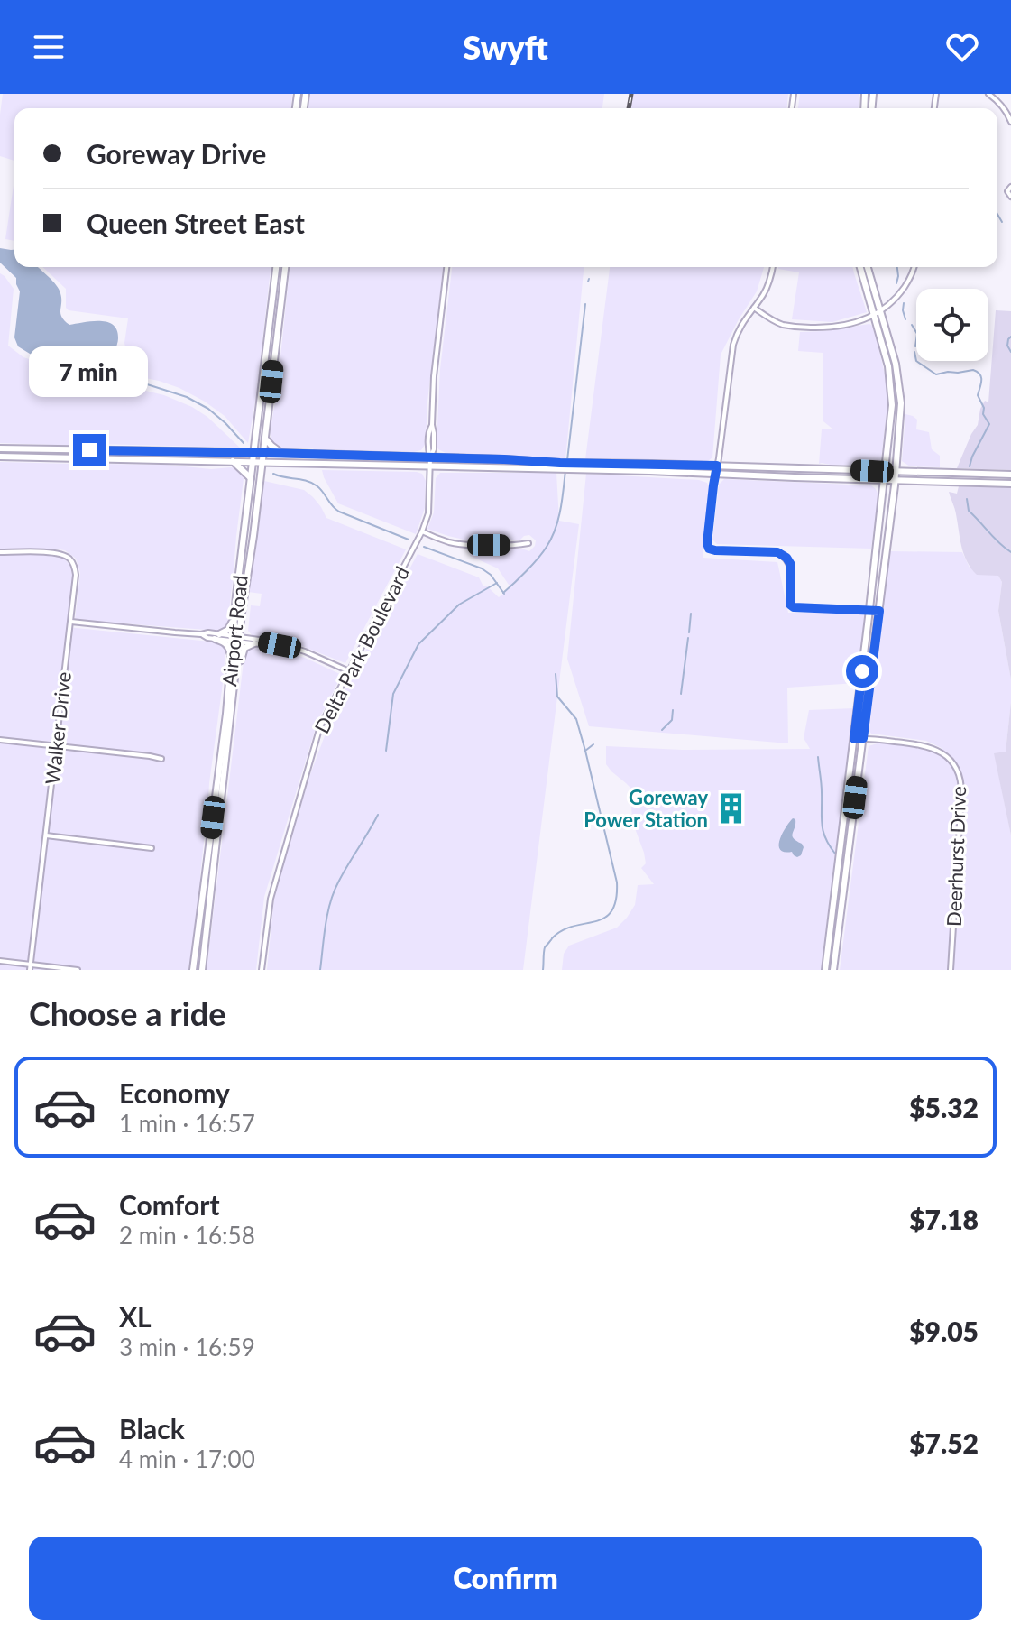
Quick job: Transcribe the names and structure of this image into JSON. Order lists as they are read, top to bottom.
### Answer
{
  "streets": {
    "main road": ["Airport Road"],
    "street": ["Delta Park Boulevard", "Walker Drive", "Deerhurst Drive"]
  },
  "places": {
    "building": ["Goreway Power Station"]
  },
  "page": {
    "header": "Swyft",
    "banner": ["Goreway Drive", "Queen Street East"],
    "bubble": "7 min",
    "heading": "Choose a ride",
    "list": [
      {
        "name": "Economy",
        "note": "1 min · 16:57",
        "value": "$5.32"
      },
      {
        "name": "Comfort",
        "note": "2 min · 16:58",
        "value": "$7.18"
      },
      {
        "name": "XL",
        "note": "3 min · 16:59",
        "value": "$9.05"
      },
      {
        "name": "Black",
        "note": "4 min · 17:00",
        "value": "$7.52"
      }
    ],
    "buttons": "Confirm"
  }
}
